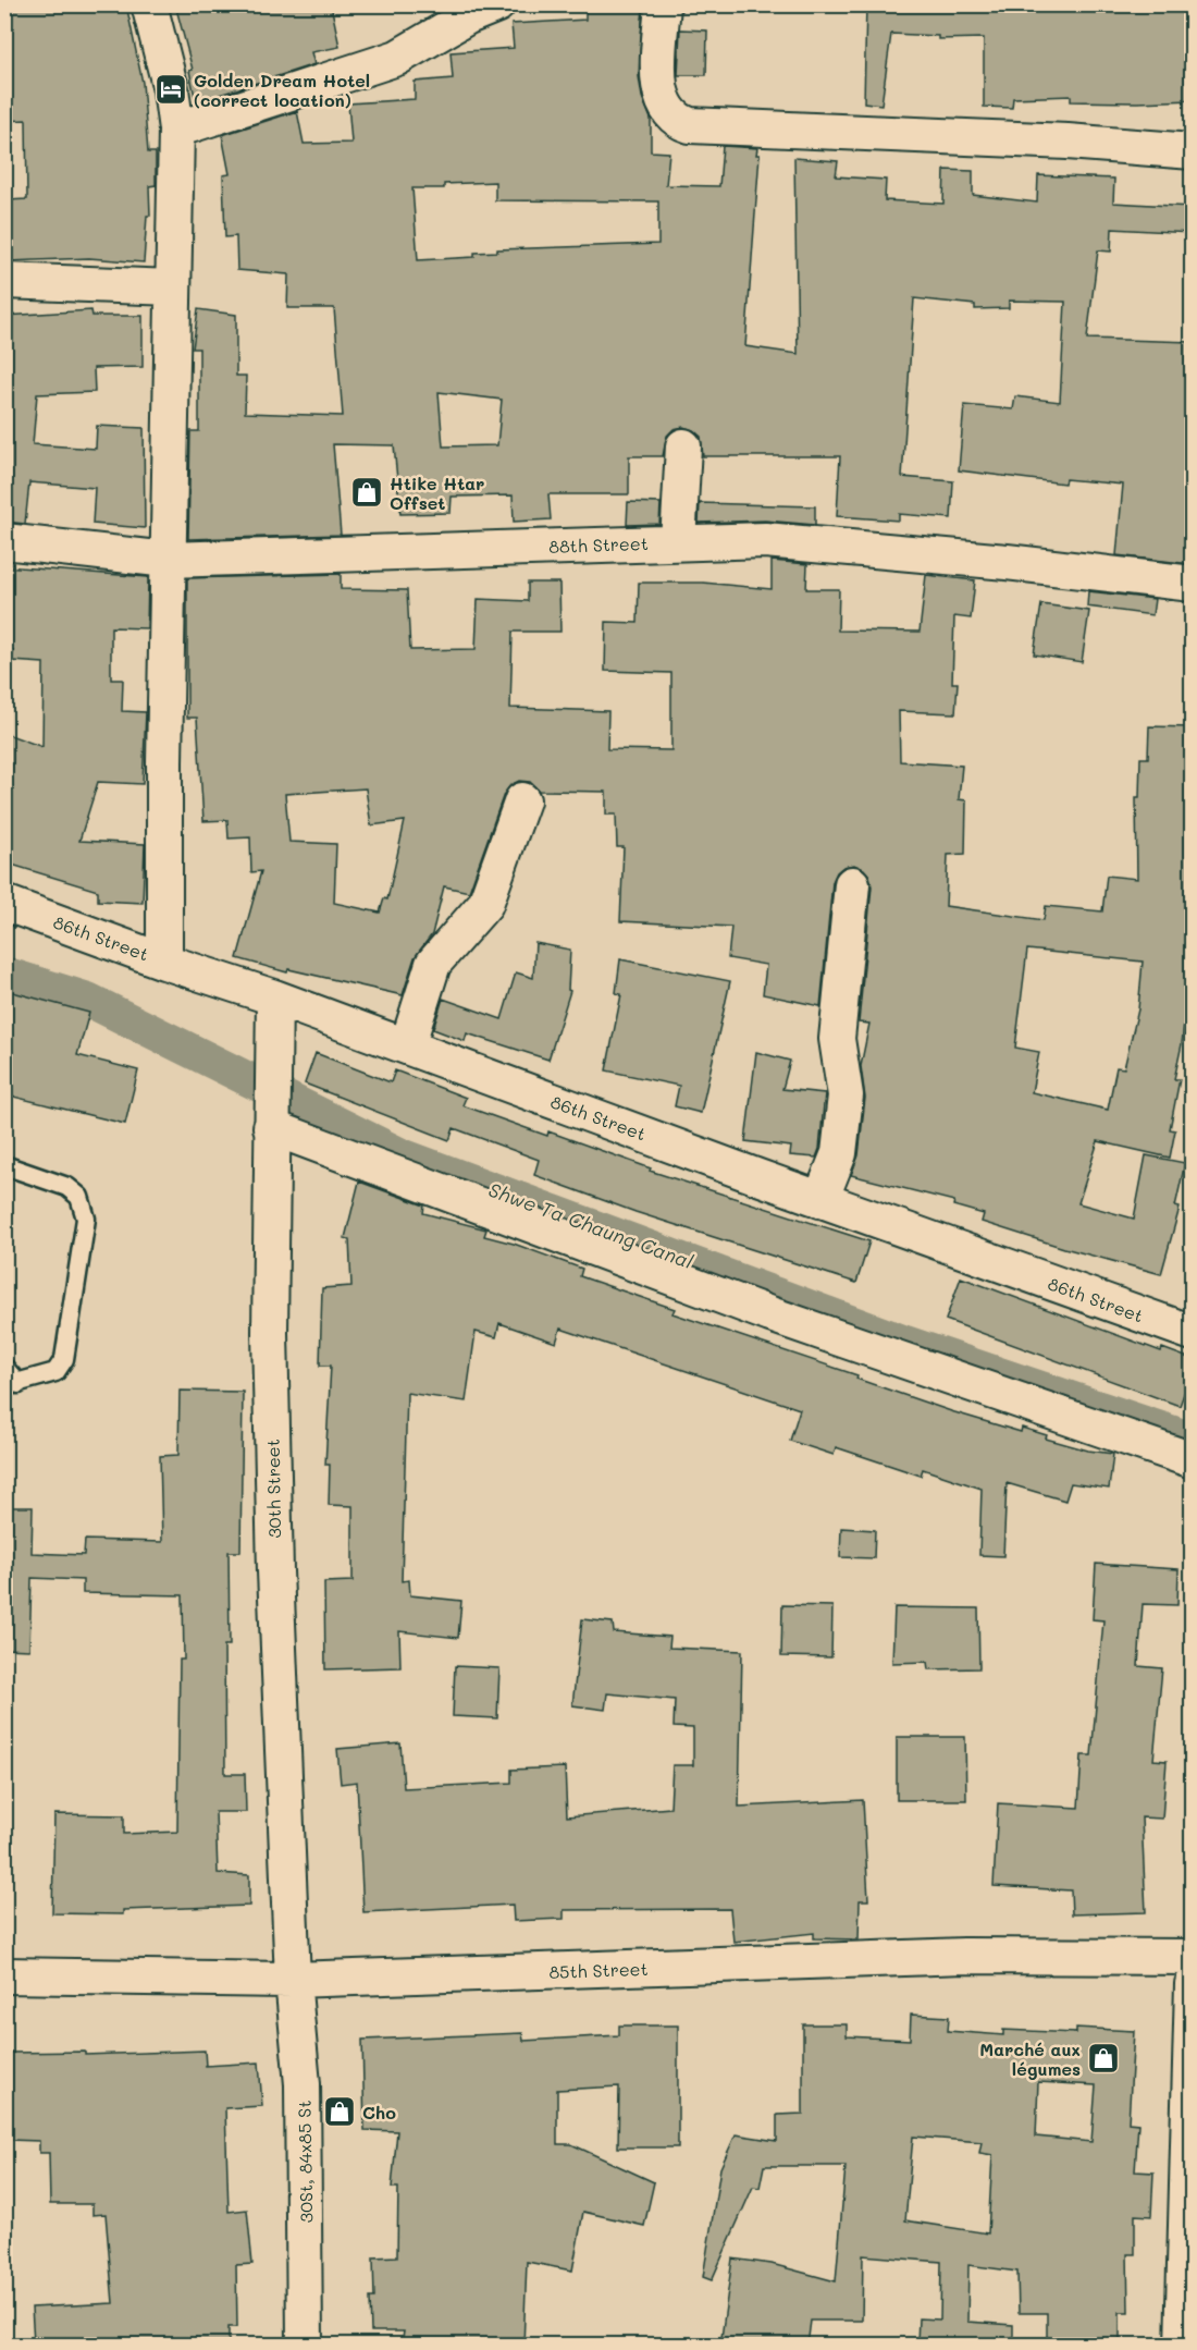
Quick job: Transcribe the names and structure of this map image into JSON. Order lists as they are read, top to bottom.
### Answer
{
  "streets": {
    "street": [
      "88th Street",
      "86th Street",
      "30th Street",
      "85th Street",
      "30St, 84x85 St"
    ]
  },
  "crossings": [
    ["86th Street", "30th Street"],
    ["30th Street", "85th Street"],
    ["30th Street", "30St, 84x85 St"],
    ["85th Street", "30St, 84x85 St"]
  ],
  "water": ["Shwe Ta Chaung Canal"],
  "places": {
    "hotel": ["Golden Dream Hotel (correct location)"],
    "shop": ["Htike Htar Offset", "Marché aux légumes", "Cho"]
  }
}
